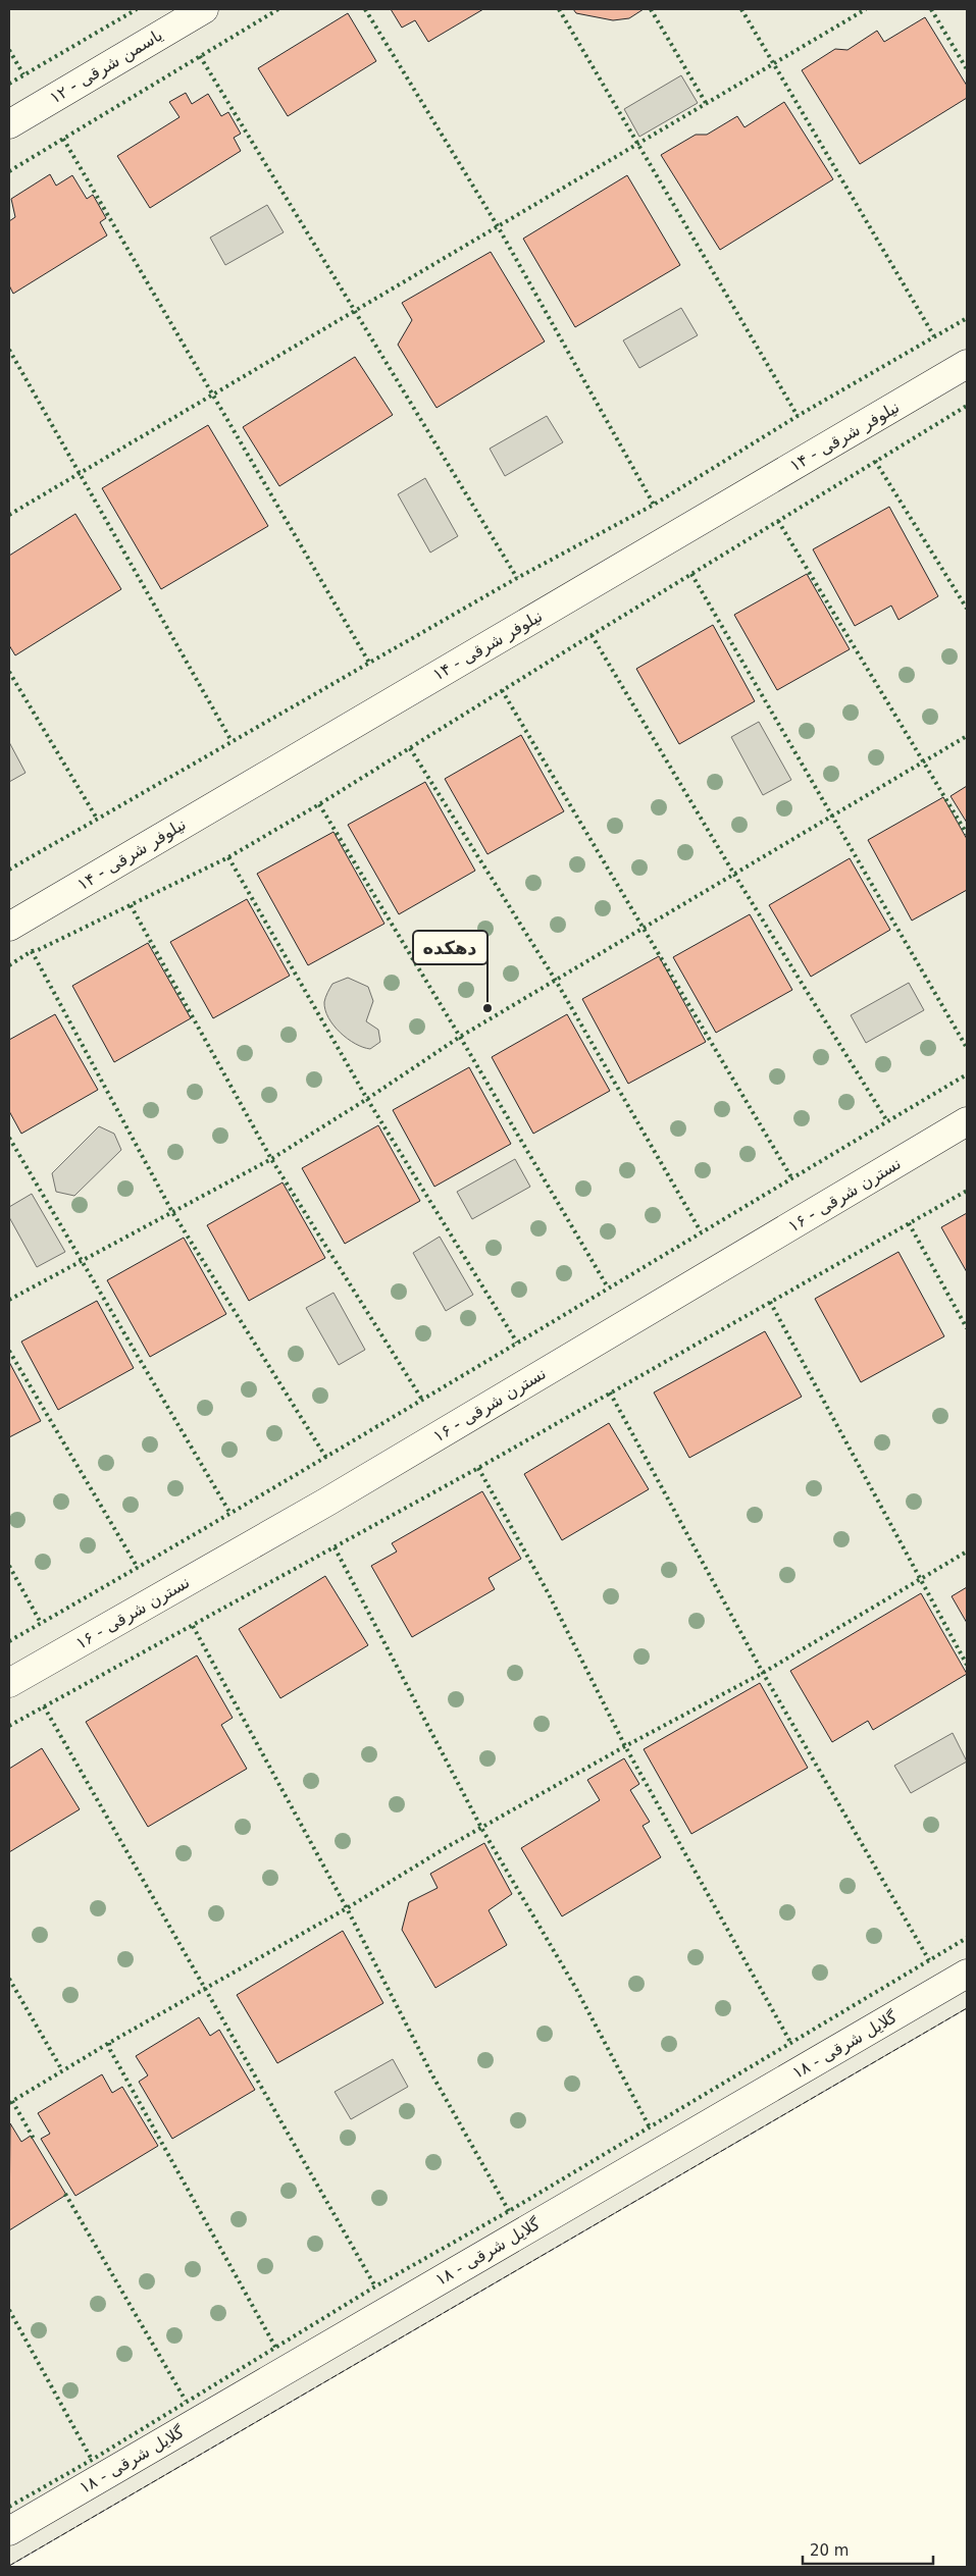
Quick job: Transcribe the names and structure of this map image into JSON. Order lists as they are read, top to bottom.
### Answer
{
  "streets": {
    "street": [
      "یاسمن شرقی - ۱۲",
      "نیلوفر شرقی - ۱۴",
      "نسترن شرقی - ۱۶",
      "گلایل شرقی - ۱۸"
    ]
  },
  "places": ["دهکده"],
  "scale_bar": "20 m"
}
